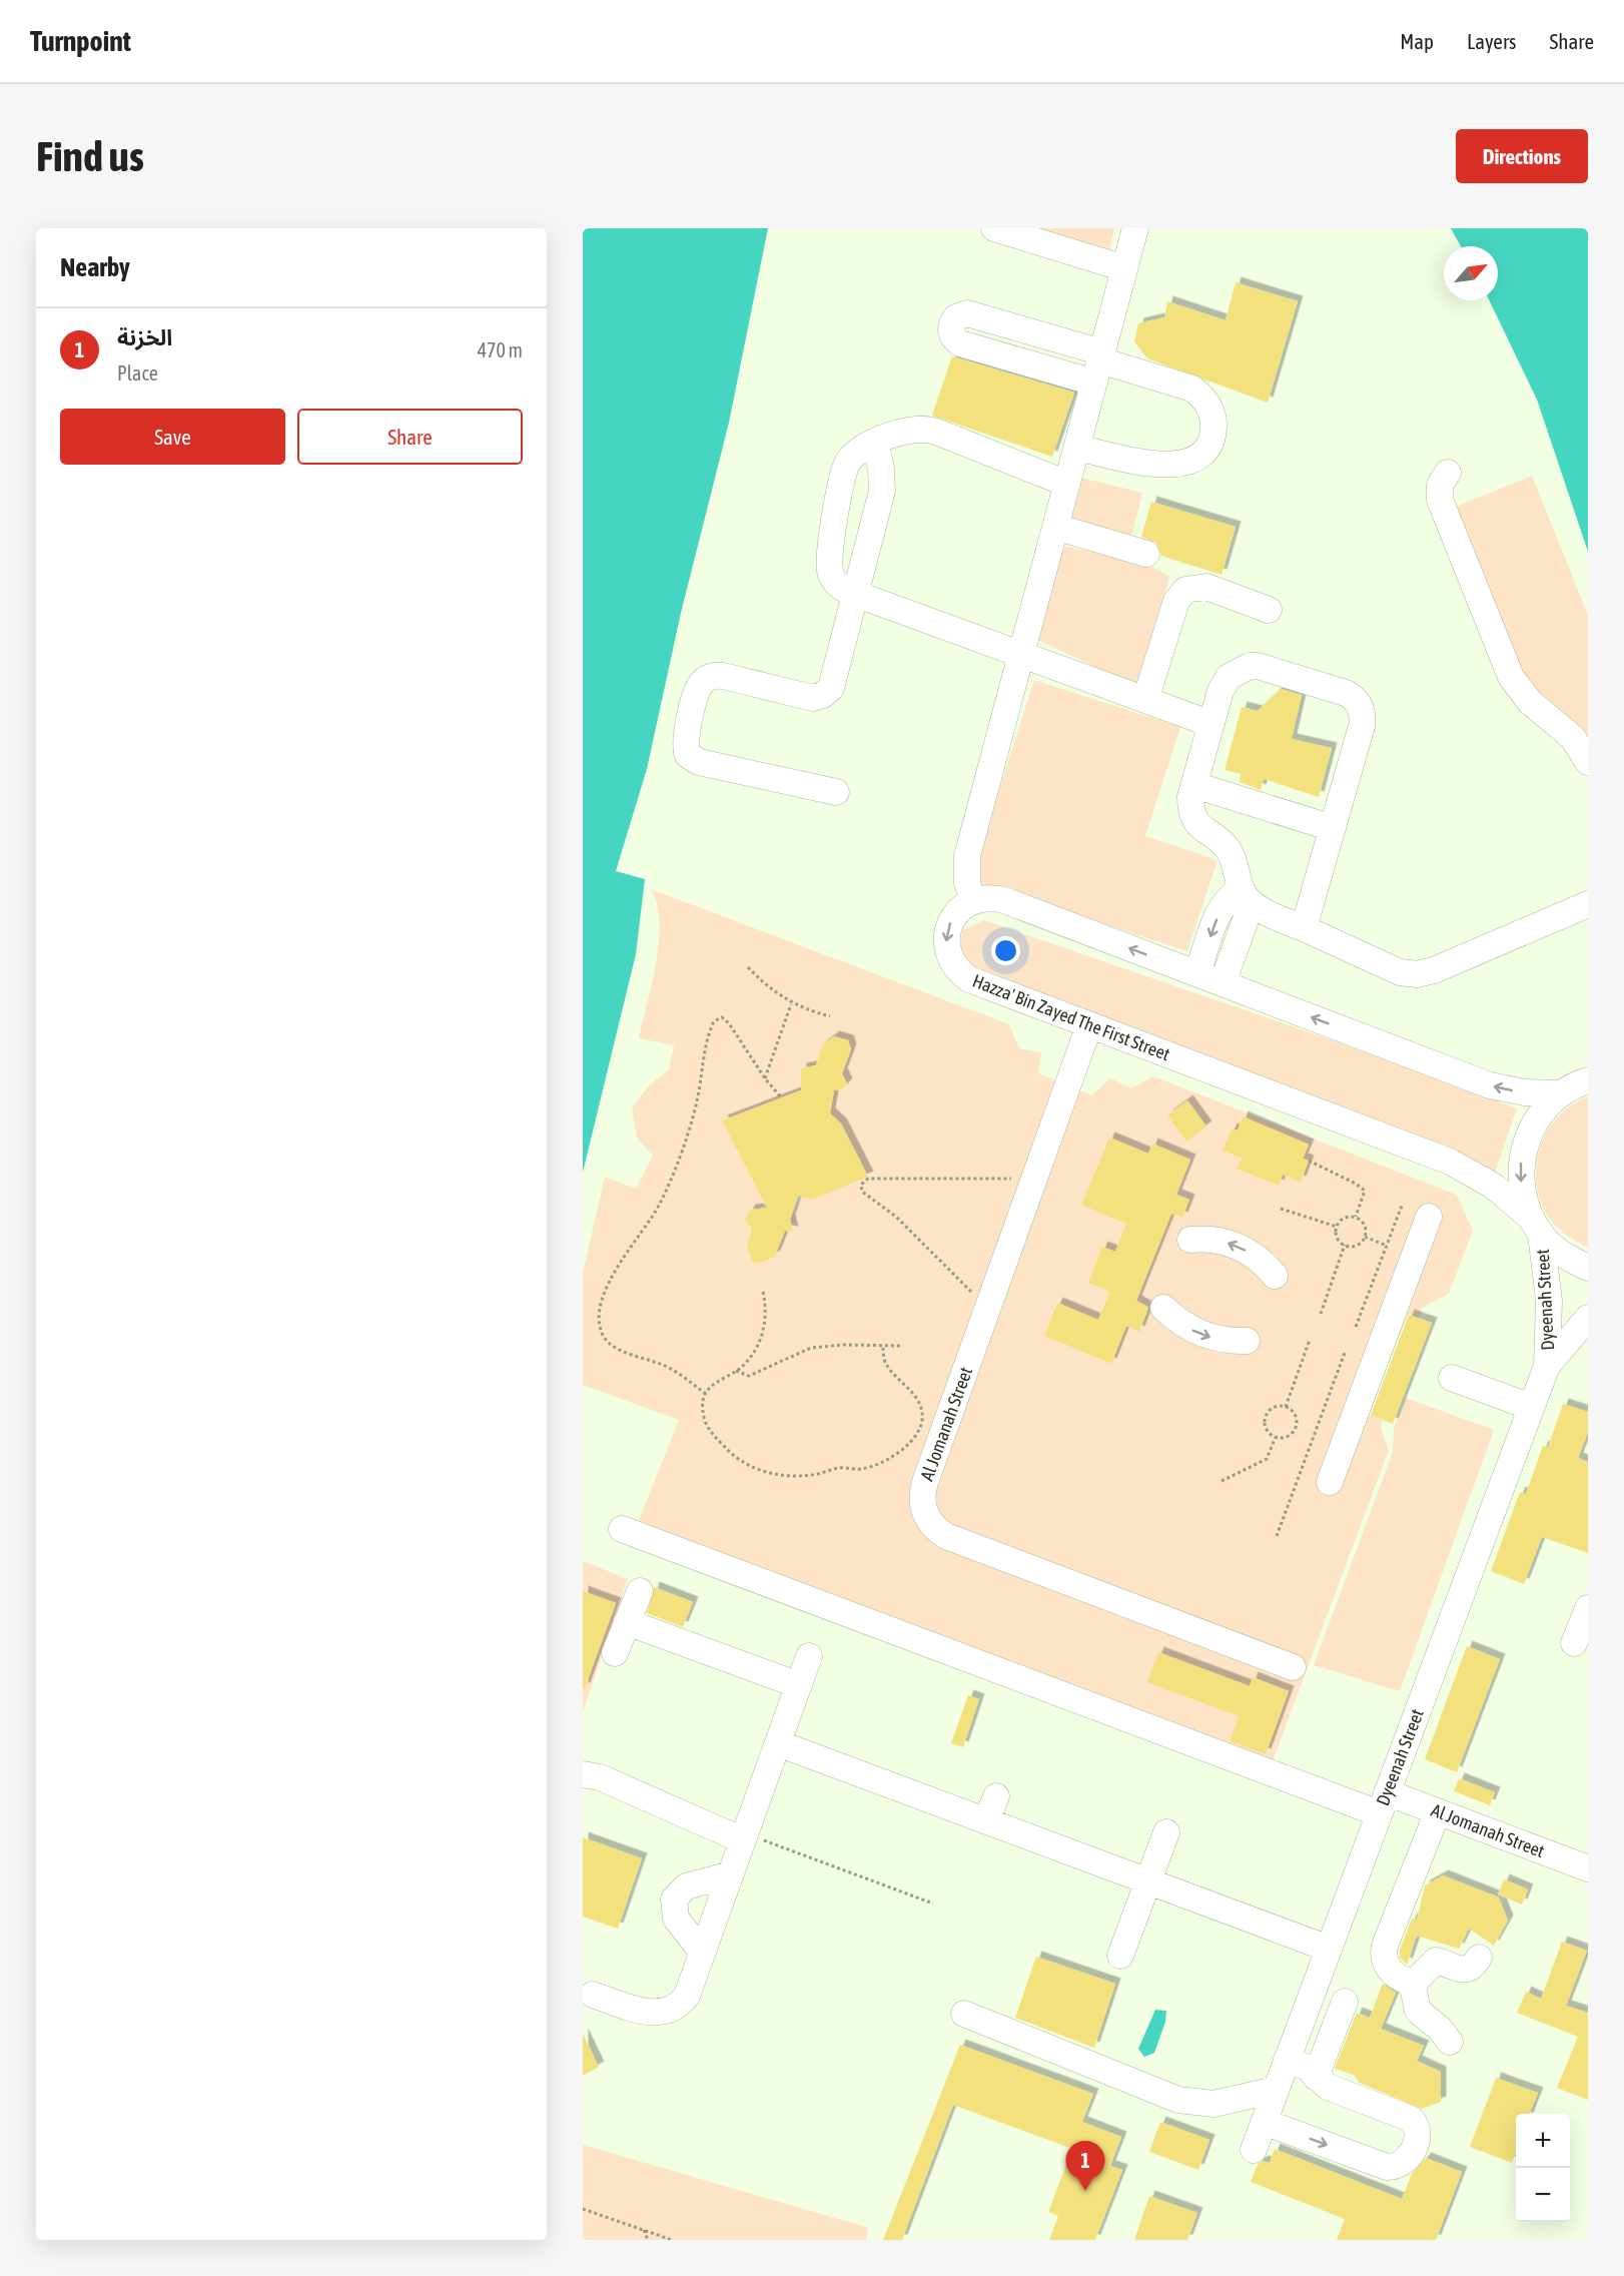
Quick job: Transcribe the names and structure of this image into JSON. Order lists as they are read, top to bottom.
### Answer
{
  "streets": {
    "street": ["Hazza' Bin Zayed The First Street", "Dyeenah Street", "Al Jomanah Street"]
  },
  "crossings": [
    ["Hazza' Bin Zayed The First Street", "Dyeenah Street"],
    ["Hazza' Bin Zayed The First Street", "Al Jomanah Street"],
    ["Dyeenah Street", "Al Jomanah Street"]
  ],
  "north": "top right",
  "page": {
    "header": "Turnpoint",
    "nav": ["Map", "Layers", "Share"],
    "buttons": [
      "Directions",
      ["Save", "Share"]
    ],
    "title": "Find us",
    "heading": "Nearby",
    "list": [
      {
        "mark": "1",
        "name": "الخزنة",
        "note": "Place",
        "value": "470 m"
      }
    ],
    "map_buttons": ["+", "−"],
    "pins": "1"
  }
}
